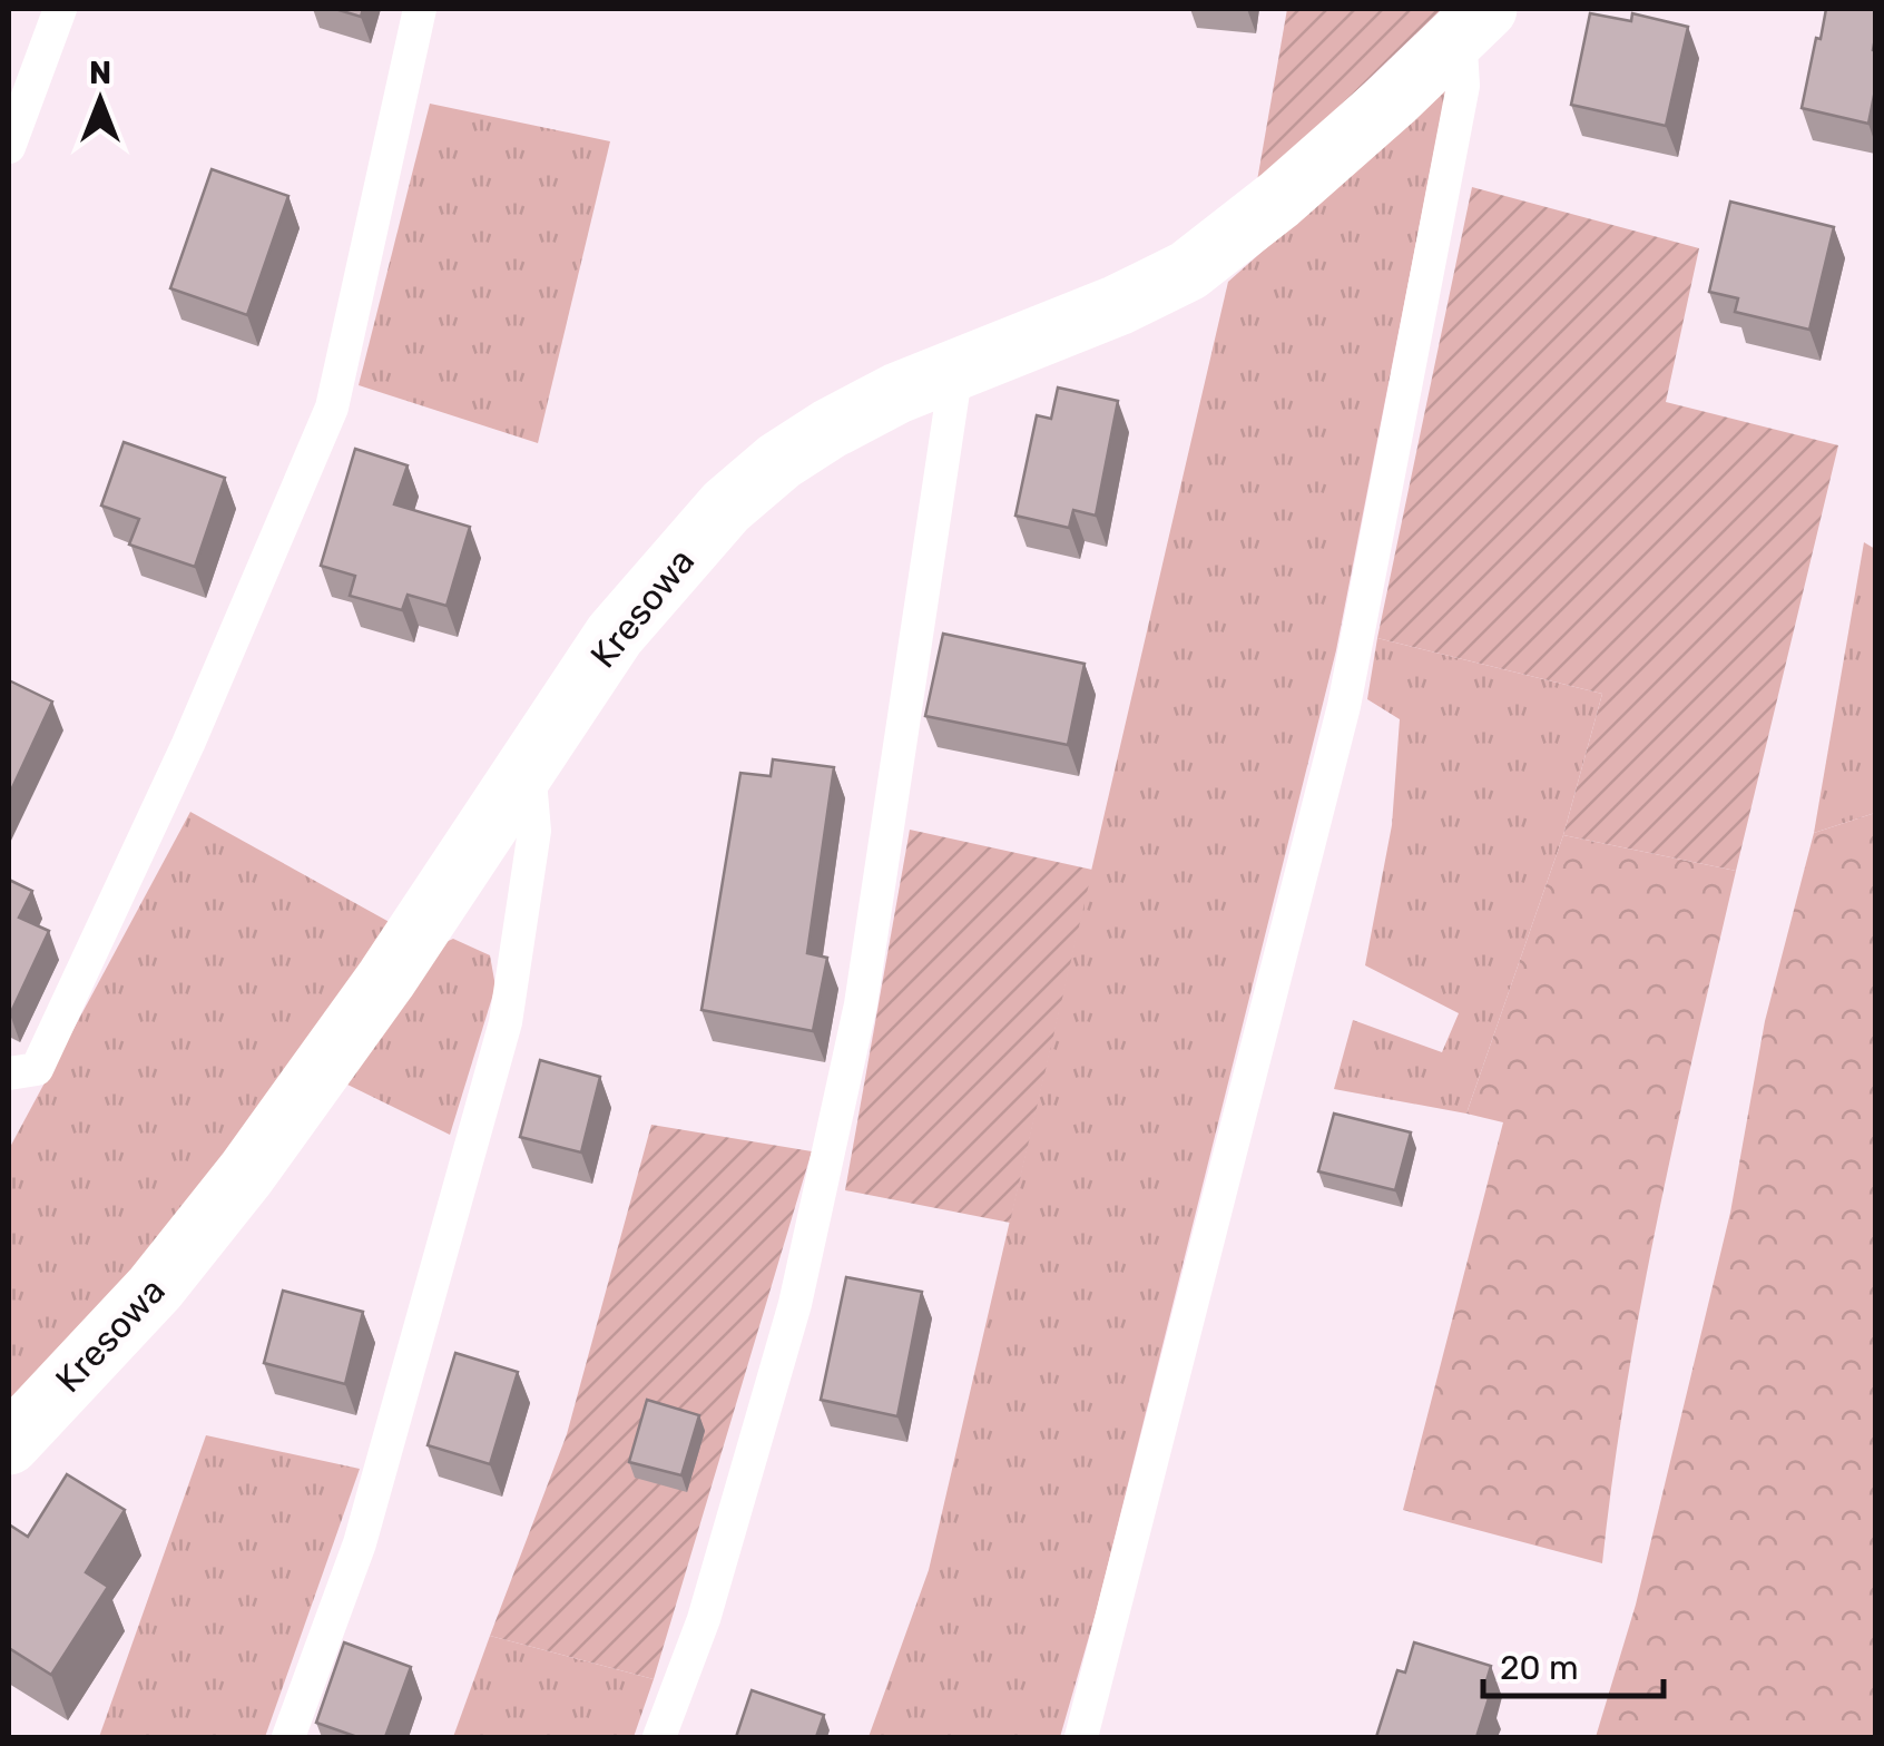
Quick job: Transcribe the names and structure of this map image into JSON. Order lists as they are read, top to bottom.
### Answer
{
  "streets": {
    "street": ["Kresowa"]
  },
  "scale_bar": "20 m",
  "north": "top"
}
